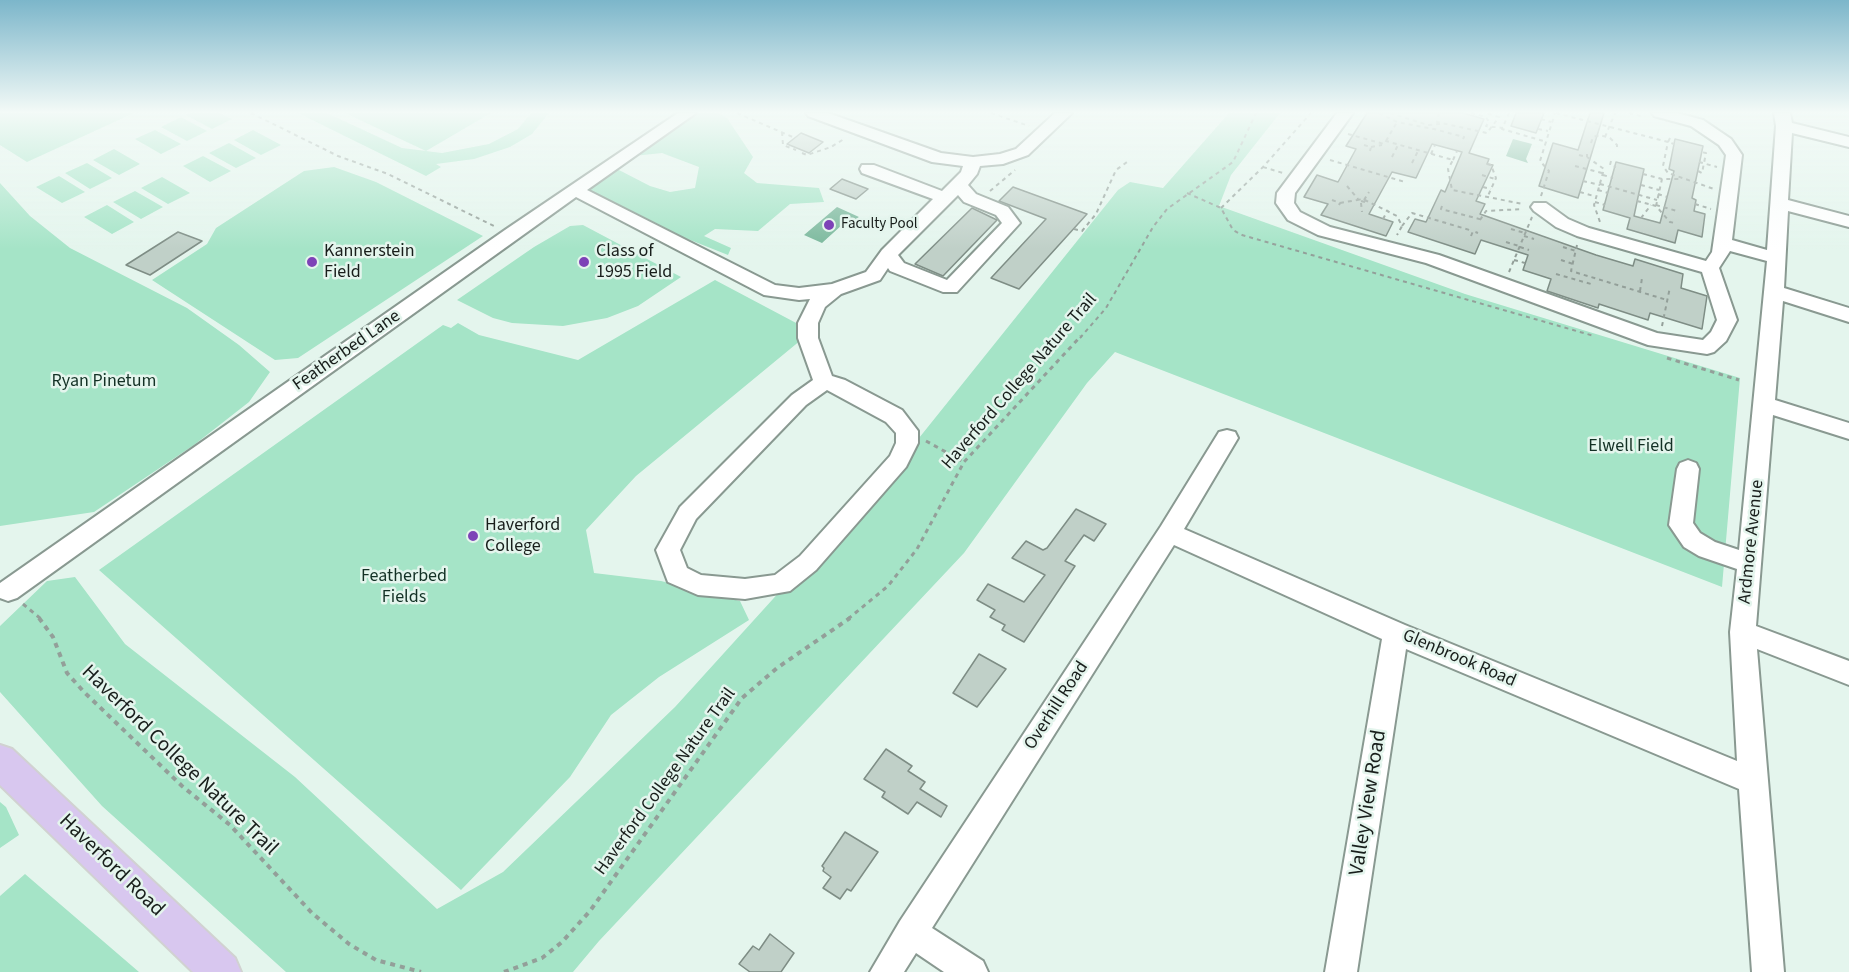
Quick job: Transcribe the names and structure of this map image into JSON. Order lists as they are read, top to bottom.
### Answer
{
  "streets": {
    "main road": ["Haverford Road"],
    "street": [
      "Featherbed Lane",
      "Ardmore Avenue",
      "Glenbrook Road",
      "Overhill Road",
      "Valley View Road"
    ],
    "path": ["Haverford College Nature Trail"]
  },
  "crossings": [
    ["Featherbed Lane", "Haverford College Nature Trail"],
    ["Ardmore Avenue", "Glenbrook Road"],
    ["Glenbrook Road", "Overhill Road"],
    ["Glenbrook Road", "Valley View Road"]
  ],
  "parks": ["Ryan Pinetum", "Elwell Field", "Featherbed Fields"],
  "places": [
    "Faculty Pool",
    "Kannerstein Field",
    "Class of 1995 Field",
    "Haverford College"
  ]
}
